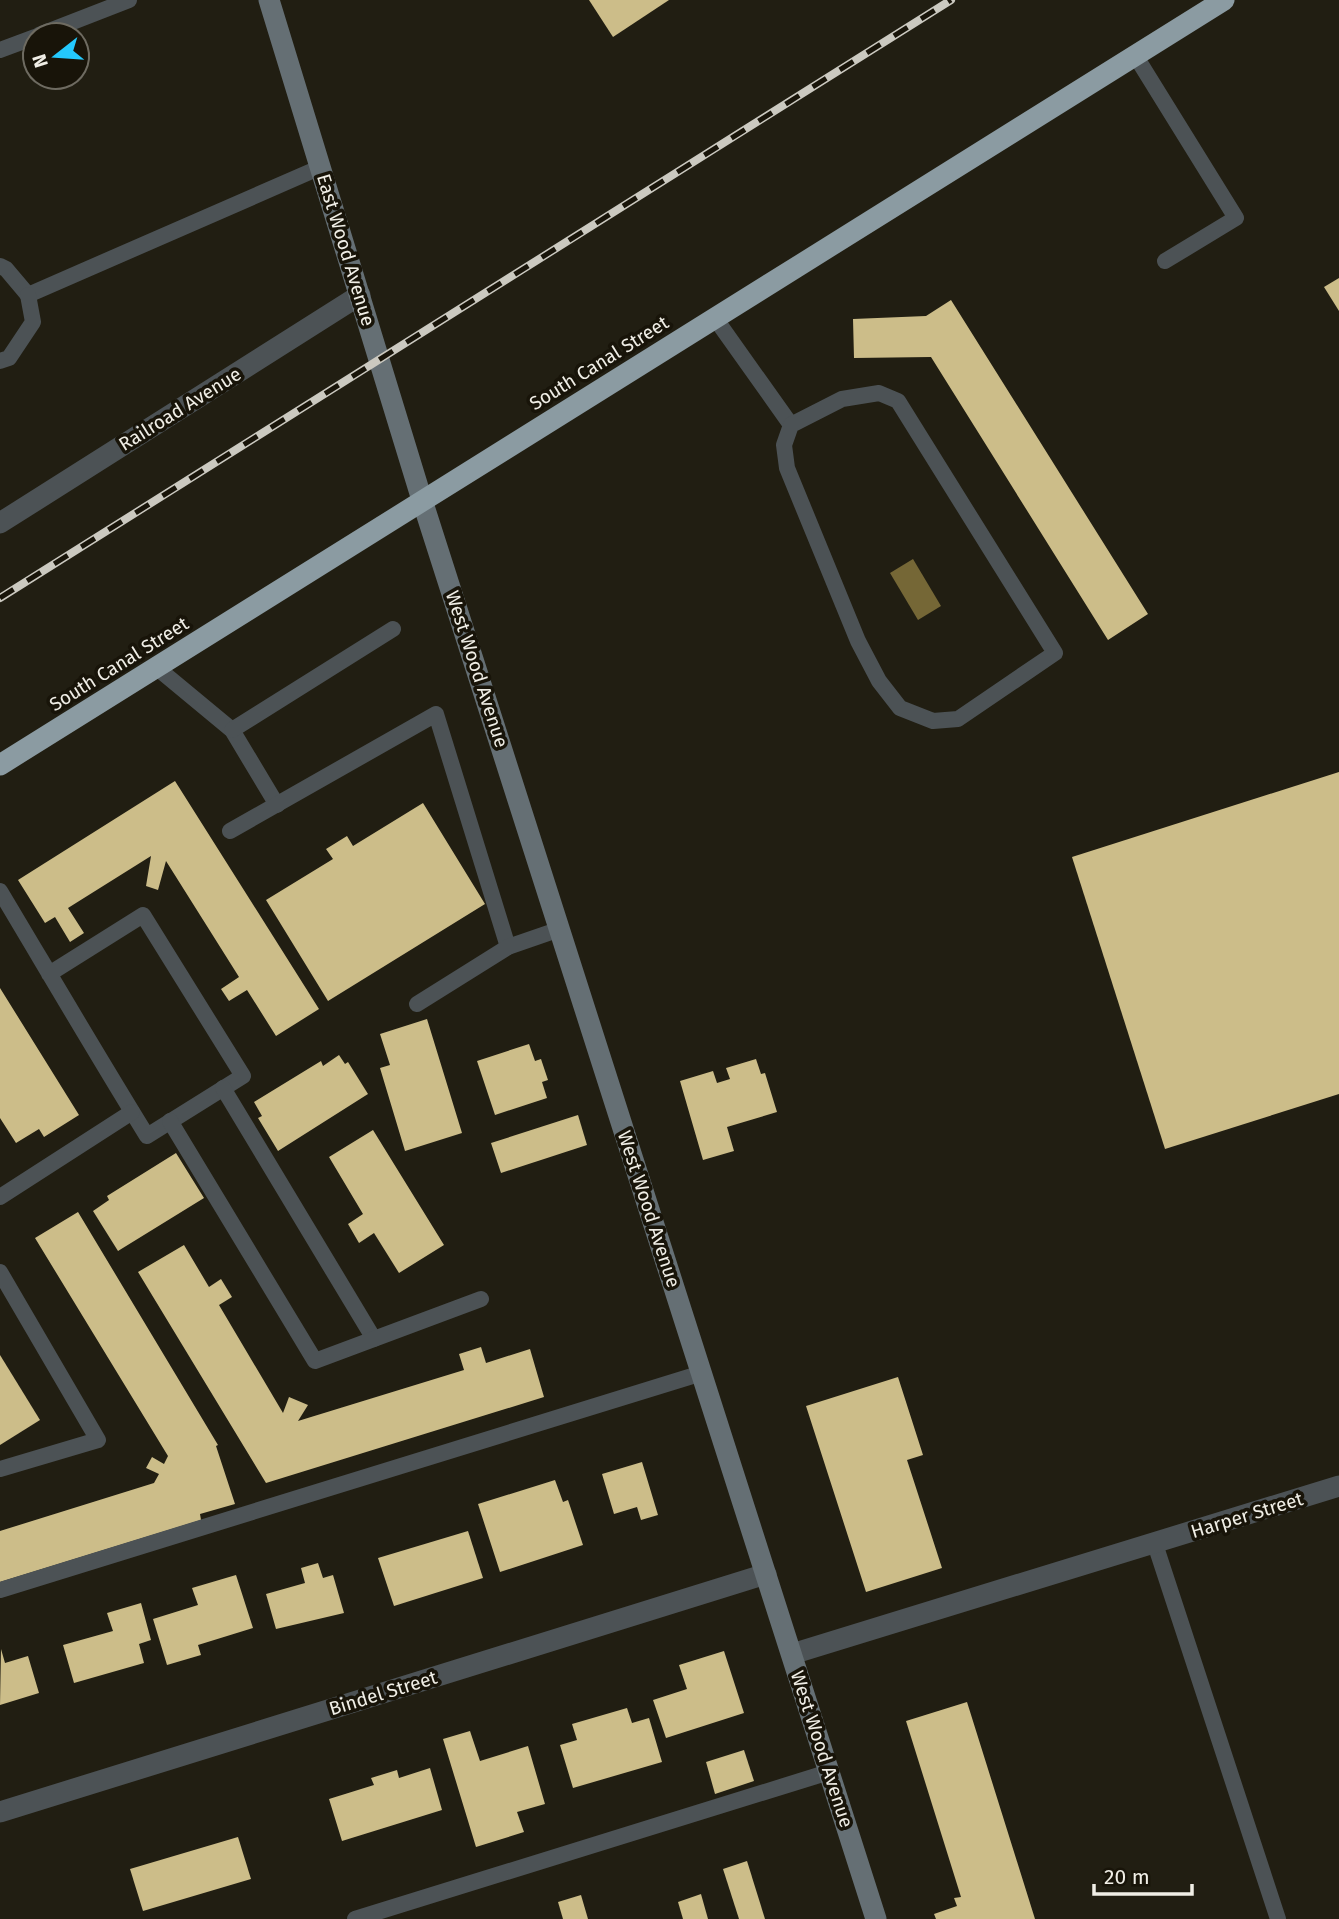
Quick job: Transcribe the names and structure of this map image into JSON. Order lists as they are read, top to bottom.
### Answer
{
  "streets": {
    "highway": ["South Canal Street"],
    "street": [
      "East Wood Avenue",
      "Railroad Avenue",
      "West Wood Avenue",
      "Harper Street",
      "Bindel Street"
    ]
  },
  "crossings": [
    ["East Wood Avenue", "South Canal Street"],
    ["East Wood Avenue", "Railroad Avenue"],
    ["East Wood Avenue", "West Wood Avenue"],
    ["South Canal Street", "West Wood Avenue"],
    ["West Wood Avenue", "Harper Street"],
    ["West Wood Avenue", "Bindel Street"]
  ],
  "scale_bar": "20 m",
  "north": "left"
}
